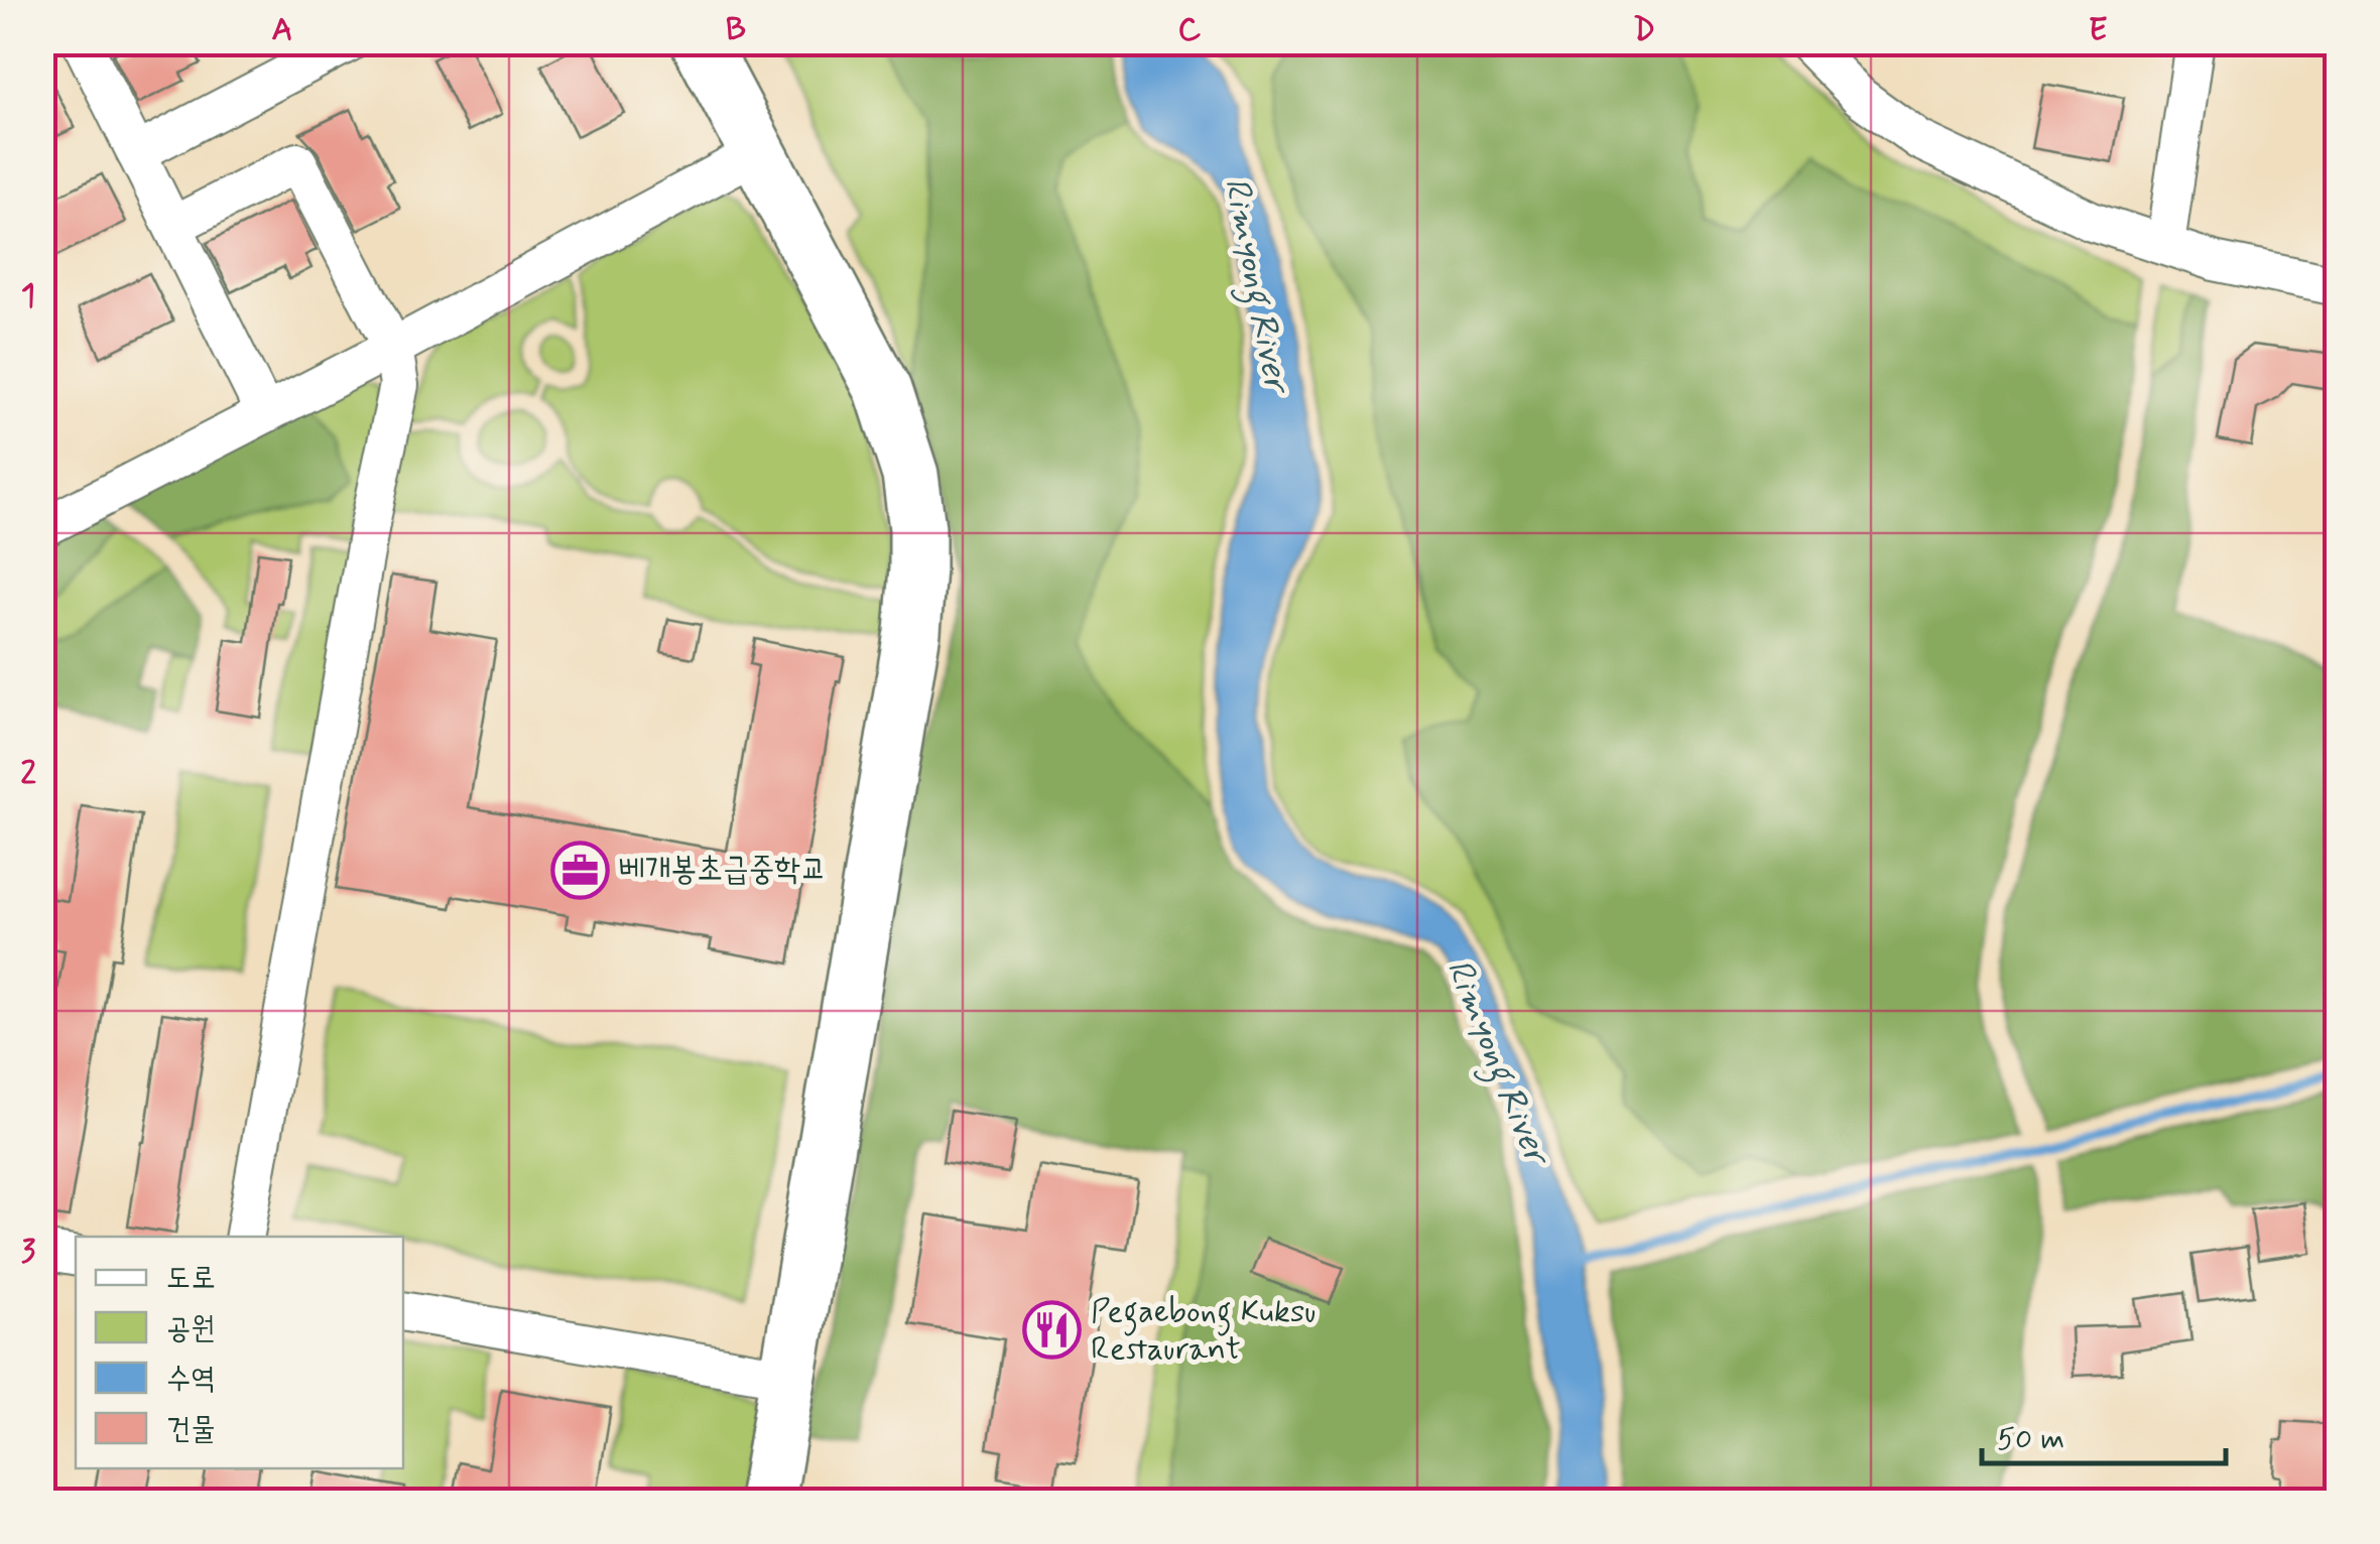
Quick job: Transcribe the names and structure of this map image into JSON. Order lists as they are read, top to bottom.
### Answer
{
  "water": ["Rimyong River"],
  "places": {
    "office": ["베개봉초급중학교"],
    "restaurant": ["Pegaebong Kuksu Restaurant"]
  },
  "legend": [
    "도로",
    "공원",
    "수역",
    "건물"
  ],
  "scale_bar": "50 m",
  "grid": {
    "columns": [
      "A",
      "B",
      "C",
      "D",
      "E"
    ],
    "rows": ["1", "2", "3"]
  }
}
